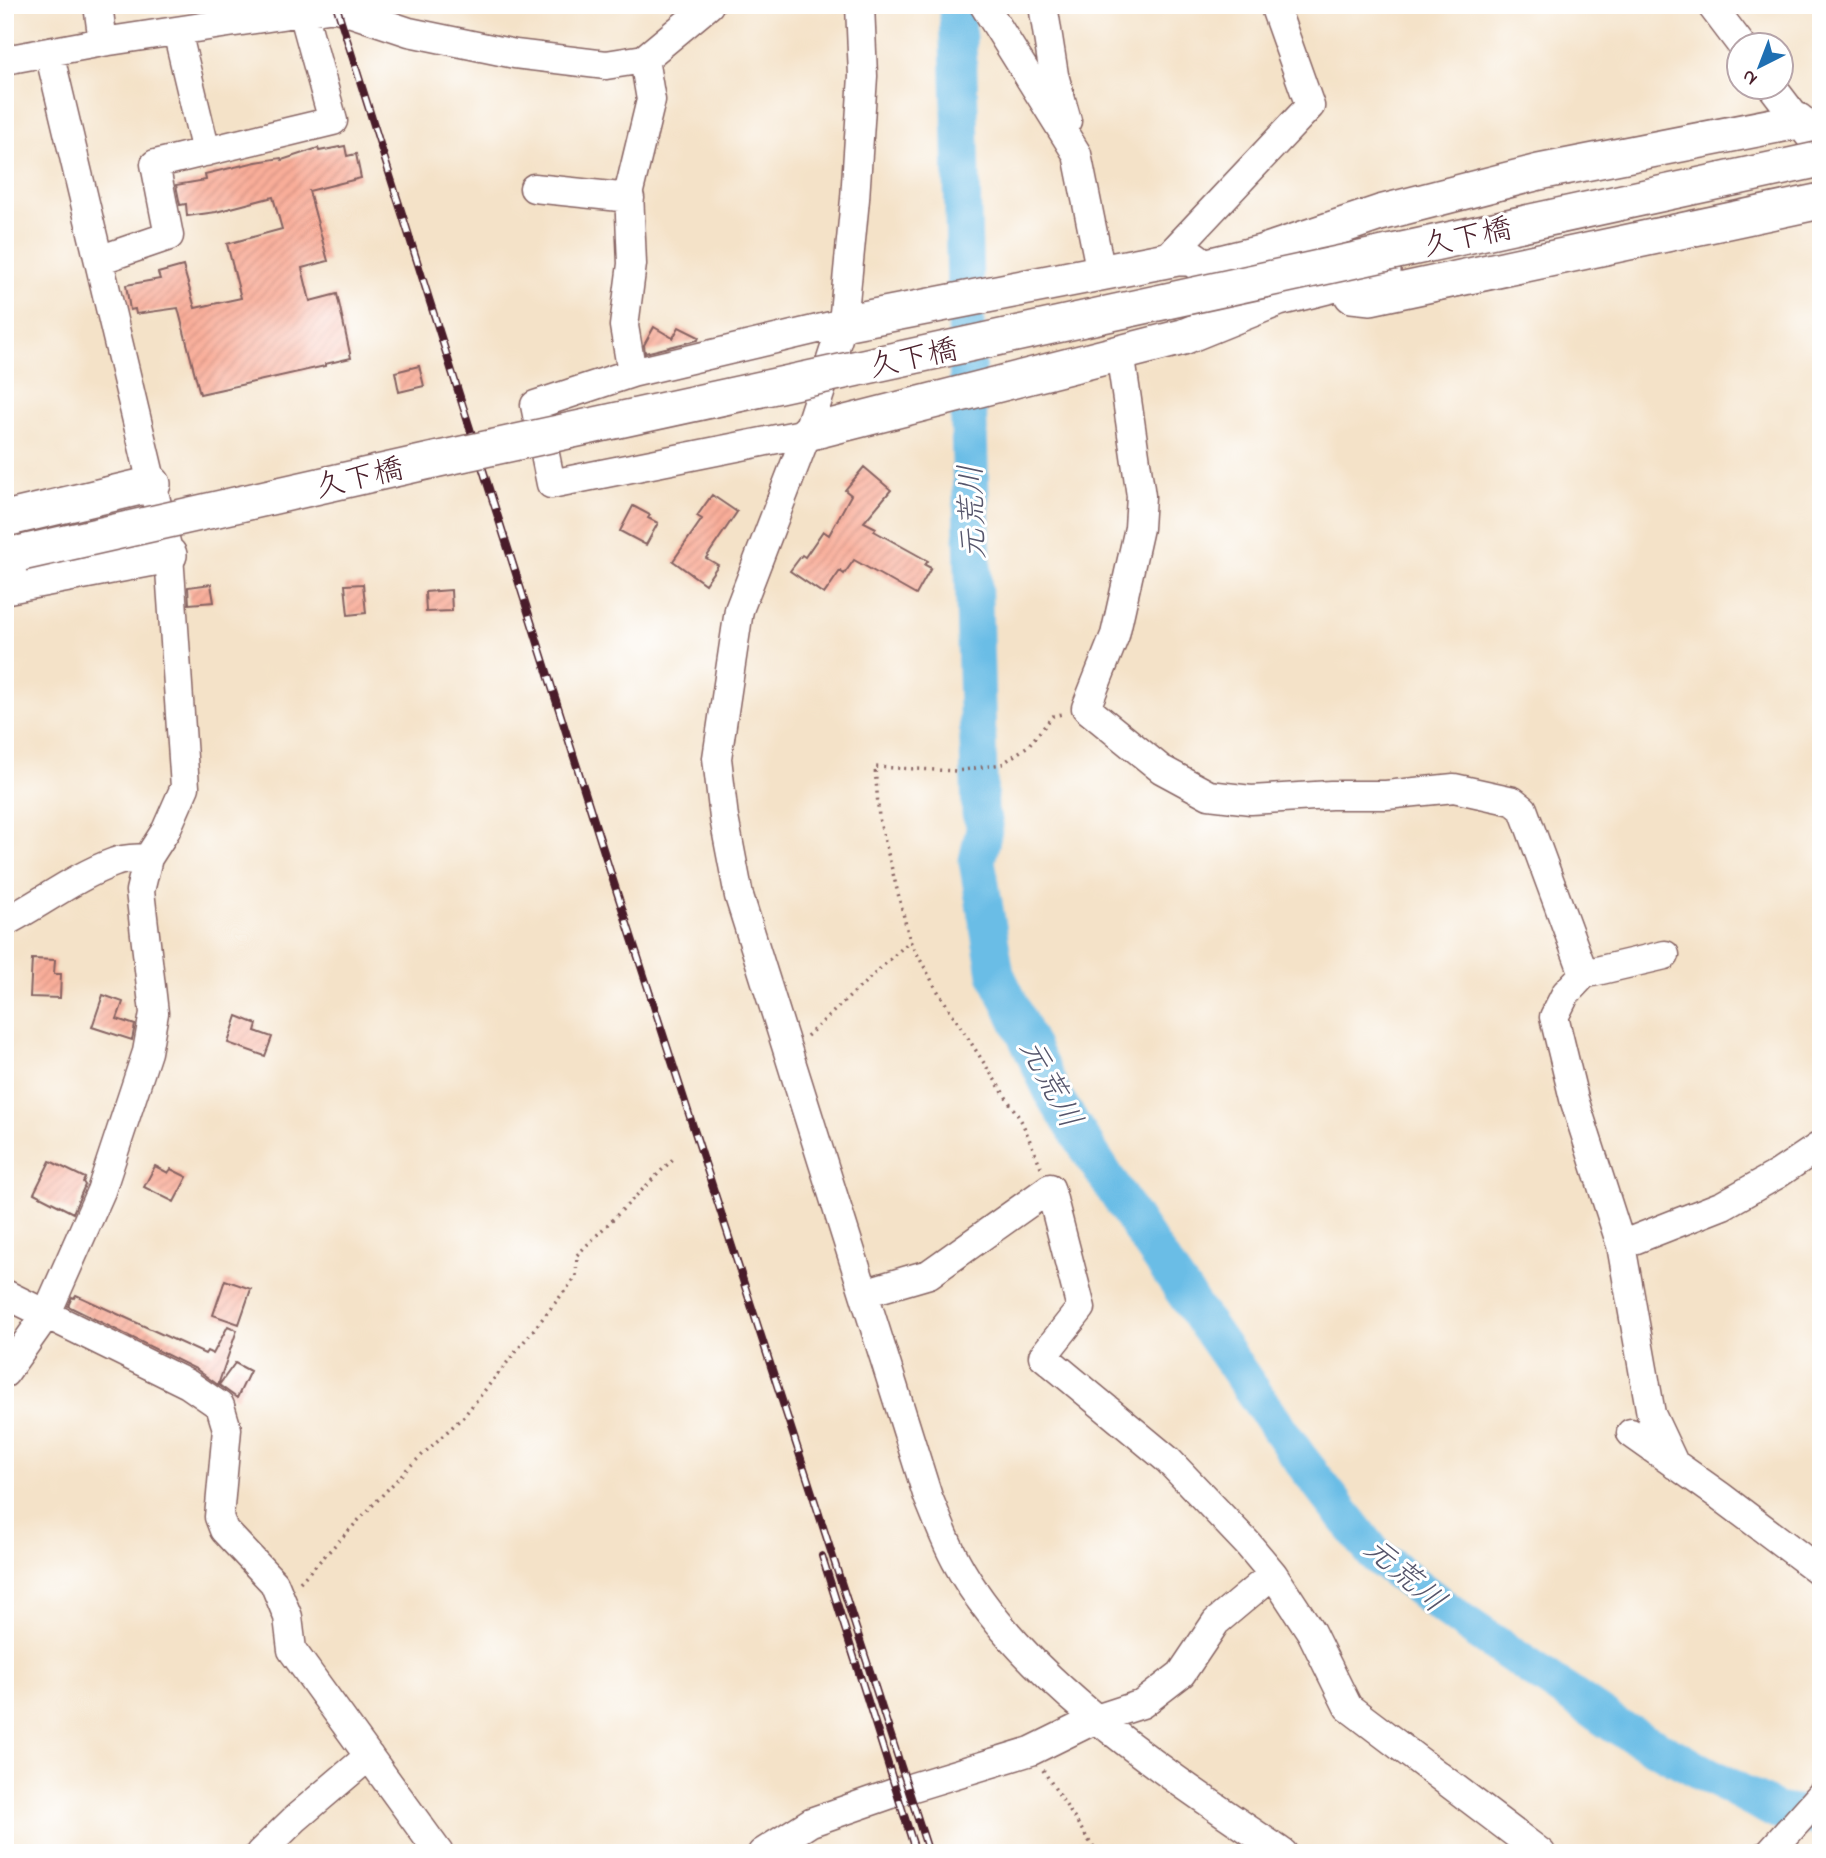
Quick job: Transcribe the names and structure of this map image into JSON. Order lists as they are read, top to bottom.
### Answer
{
  "streets": {
    "main road": ["久下橋"]
  },
  "water": ["元荒川"],
  "north": "bottom left"
}
